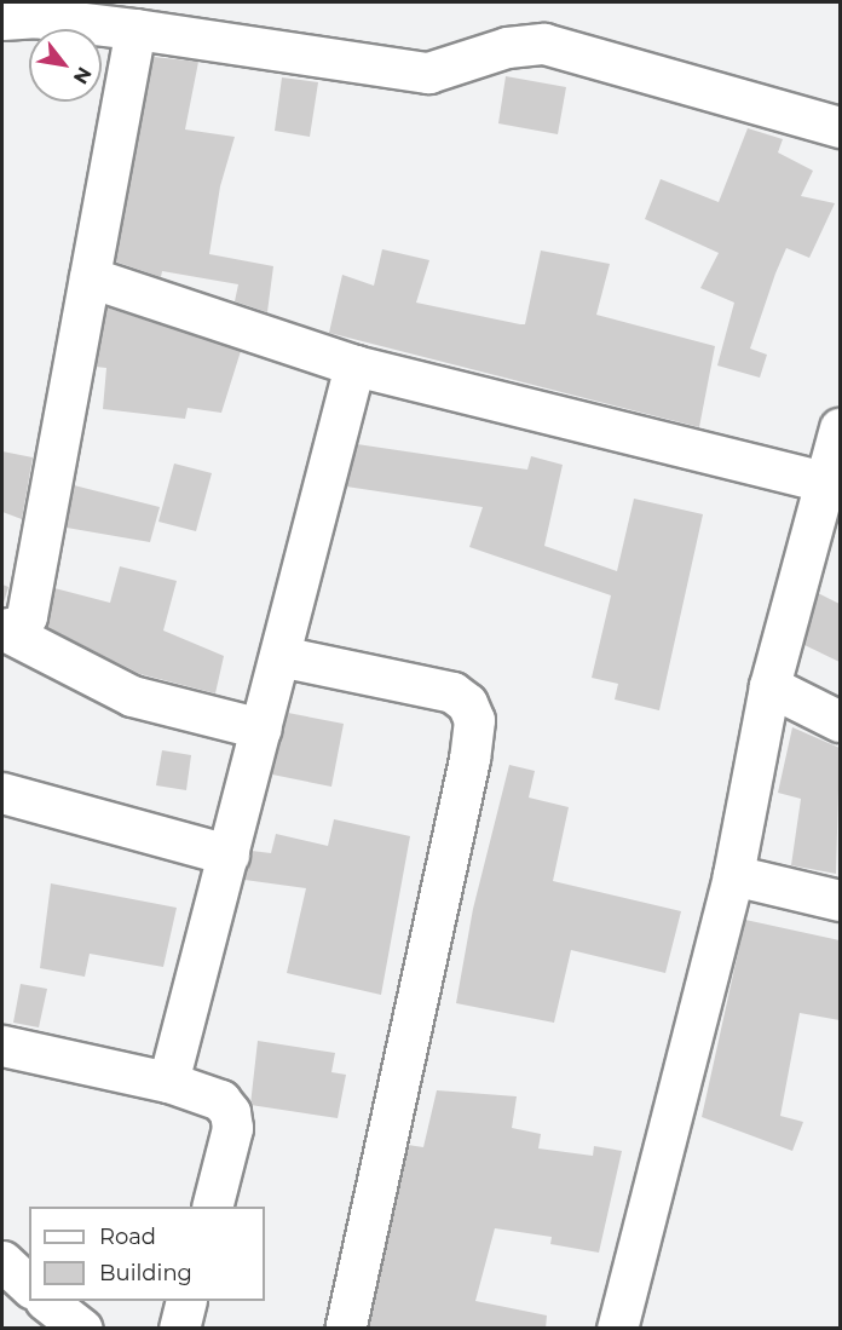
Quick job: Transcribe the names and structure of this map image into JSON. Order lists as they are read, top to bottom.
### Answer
{
  "legend": ["Road", "Building"],
  "north": "bottom right"
}
